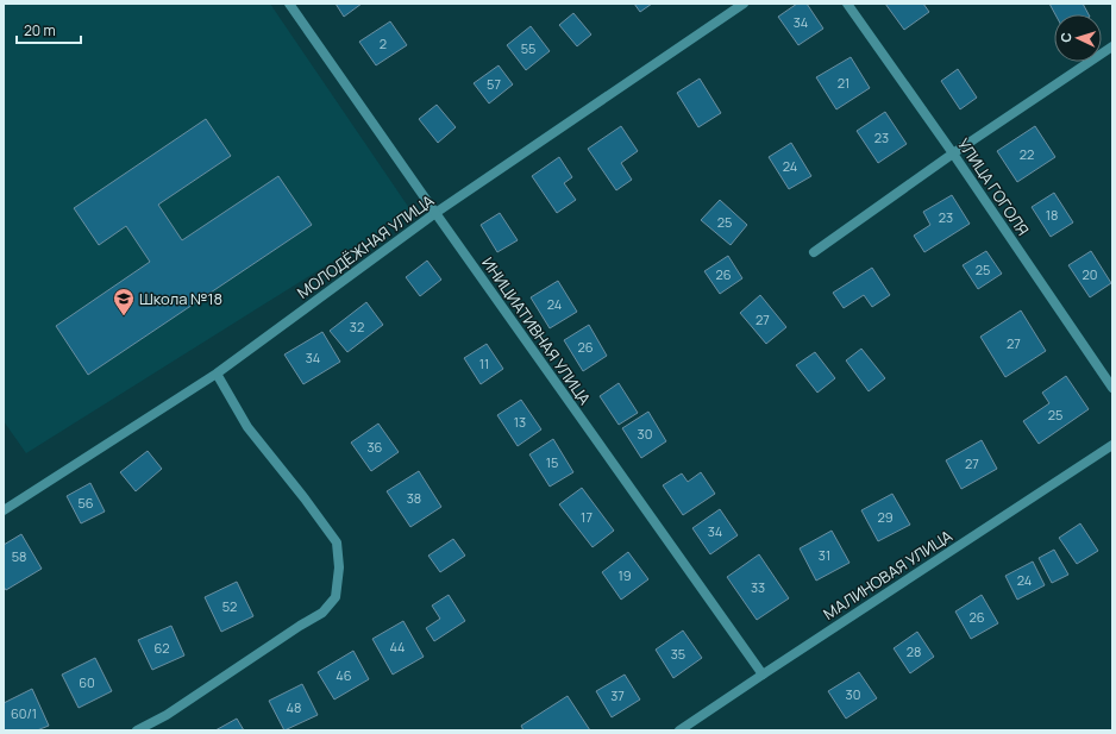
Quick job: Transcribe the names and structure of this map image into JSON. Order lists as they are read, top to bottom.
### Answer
{
  "streets": {
    "street": [
      "УЛИЦА ГОГОЛЯ",
      "МОЛОДЁЖНАЯ УЛИЦА",
      "ИНИЦИАТИВНАЯ УЛИЦА",
      "МАЛИНОВАЯ УЛИЦА"
    ]
  },
  "crossings": [
    ["МОЛОДЁЖНАЯ УЛИЦА", "ИНИЦИАТИВНАЯ УЛИЦА"],
    ["ИНИЦИАТИВНАЯ УЛИЦА", "МАЛИНОВАЯ УЛИЦА"]
  ],
  "places": {
    "school or university": ["Школа №18"]
  },
  "house_numbers": [
    "34",
    "2",
    "55",
    "21",
    "57",
    "23",
    "22",
    "24",
    "18",
    "23",
    "25",
    "25",
    "26",
    "20",
    "24",
    "27",
    "32",
    "27",
    "26",
    "34",
    "11",
    "25",
    "13",
    "30",
    "36",
    "15",
    "27",
    "38",
    "56",
    "17",
    "29",
    "34",
    "31",
    "58",
    "19",
    "24",
    "33",
    "52",
    "26",
    "44",
    "62",
    "28",
    "35",
    "46",
    "60",
    "30",
    "37",
    "48",
    "60/1"
  ],
  "scale_bar": "20 m",
  "north": "left"
}
